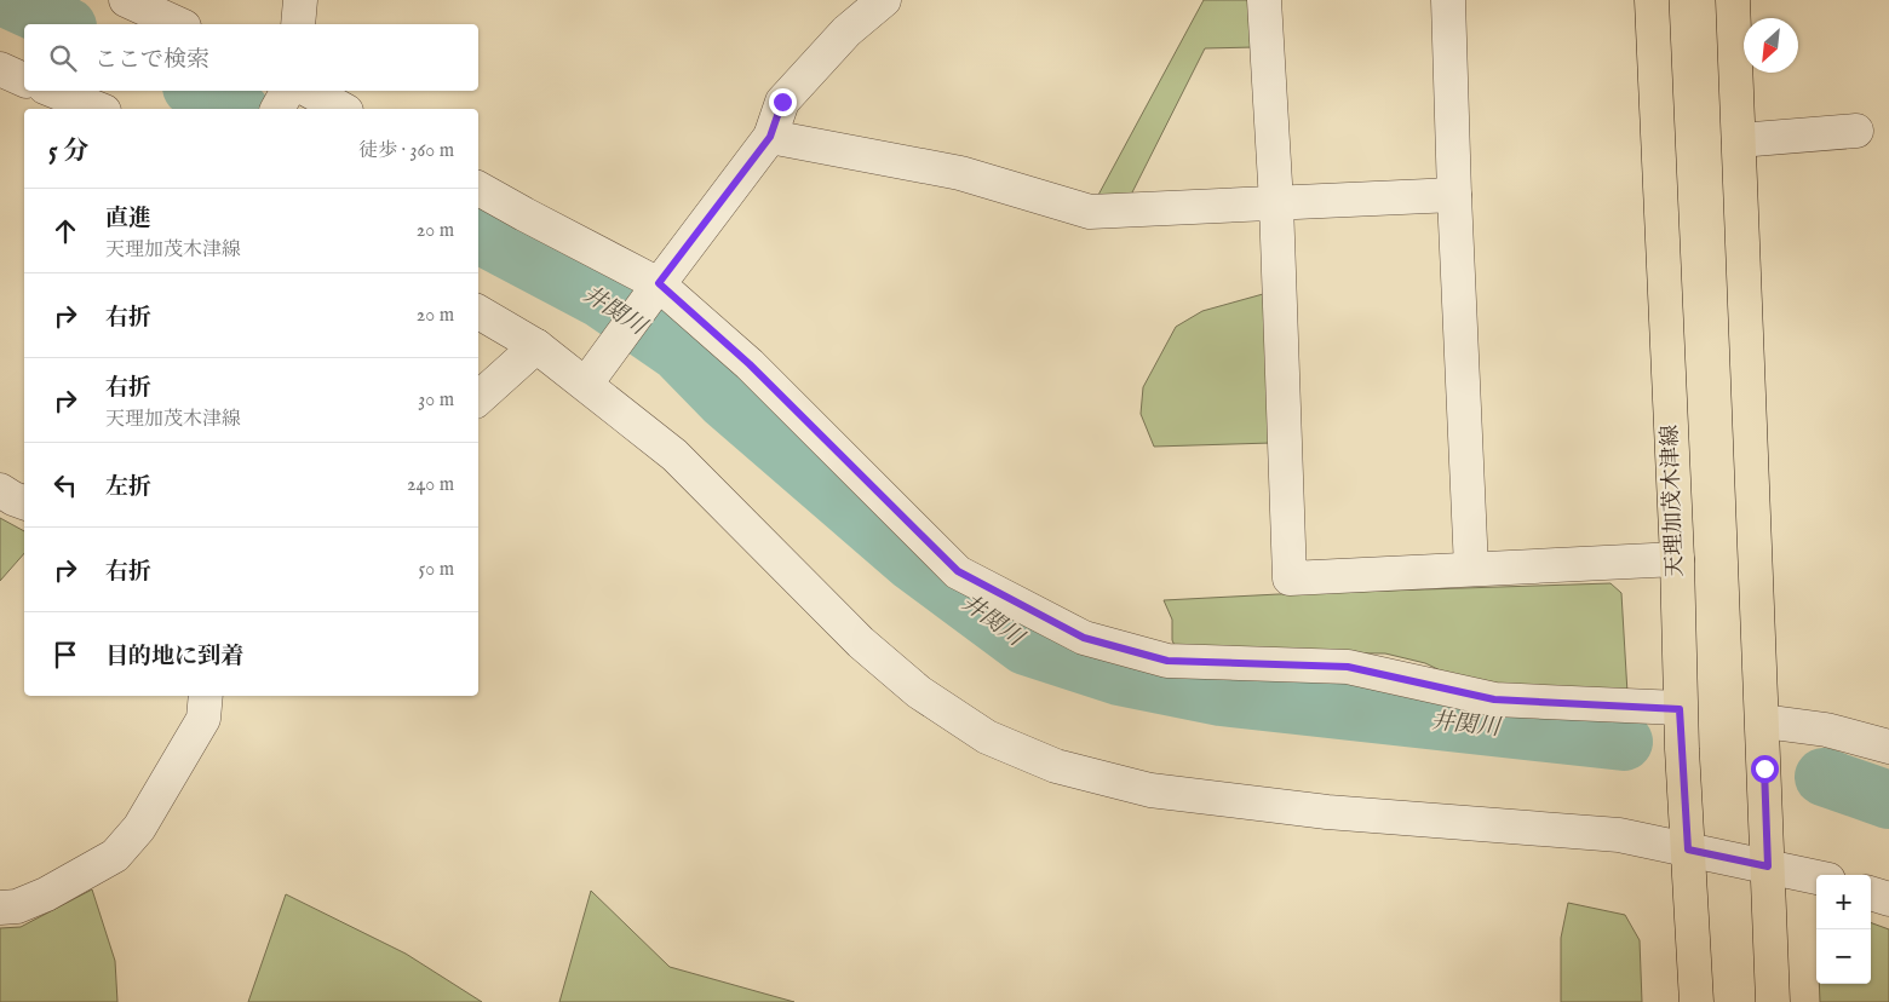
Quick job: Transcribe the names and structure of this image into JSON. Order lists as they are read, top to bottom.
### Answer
{
  "streets": {
    "main road": ["天理加茂木津線"]
  },
  "water": ["井関川"],
  "north": "bottom left",
  "page": {
    "search": "ここで検索",
    "heading": ["5 分", "徒歩 · 360 m"],
    "list": [
      ["直進", "天理加茂木津線", "20 m"],
      ["右折", "20 m"],
      ["右折", "天理加茂木津線", "30 m"],
      ["左折", "240 m"],
      ["右折", "50 m"],
      "目的地に到着"
    ],
    "map_buttons": ["+", "−"]
  }
}
